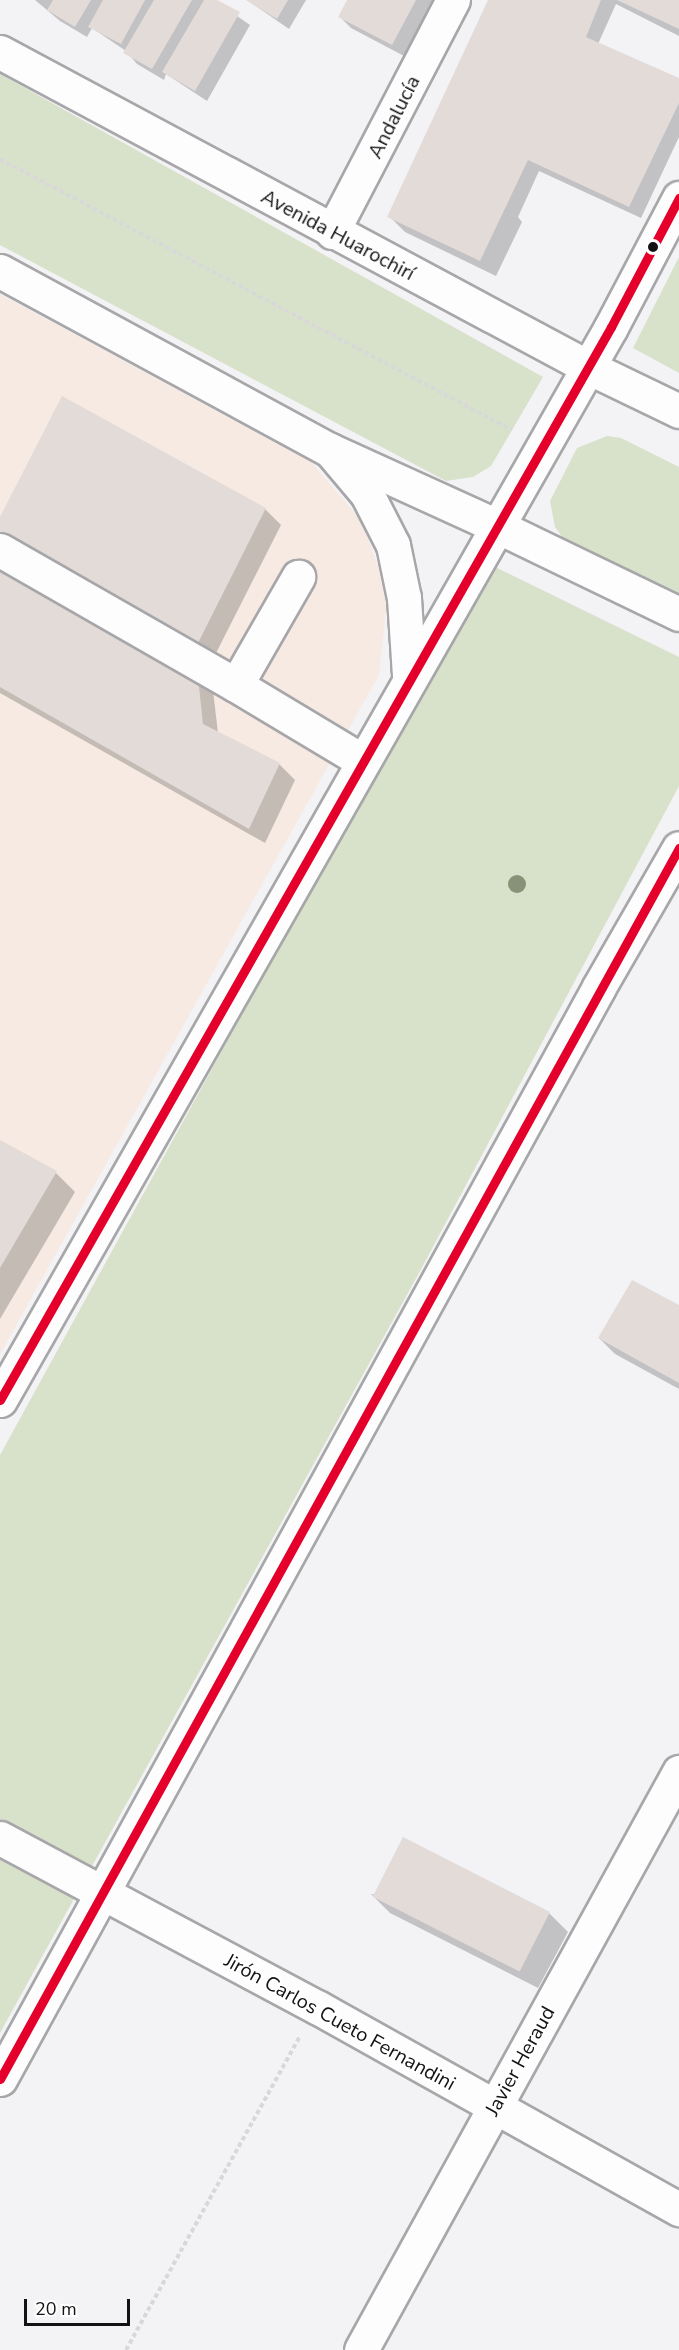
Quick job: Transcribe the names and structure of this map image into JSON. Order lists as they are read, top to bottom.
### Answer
{
  "streets": {
    "main road": [
      "Andalucía",
      "Avenida Huarochirí",
      "Jirón Carlos Cueto Fernandini",
      "Javier Heraud"
    ]
  },
  "crossings": [
    ["Andalucía", "Avenida Huarochirí"],
    ["Jirón Carlos Cueto Fernandini", "Javier Heraud"]
  ],
  "scale_bar": "20 m"
}
